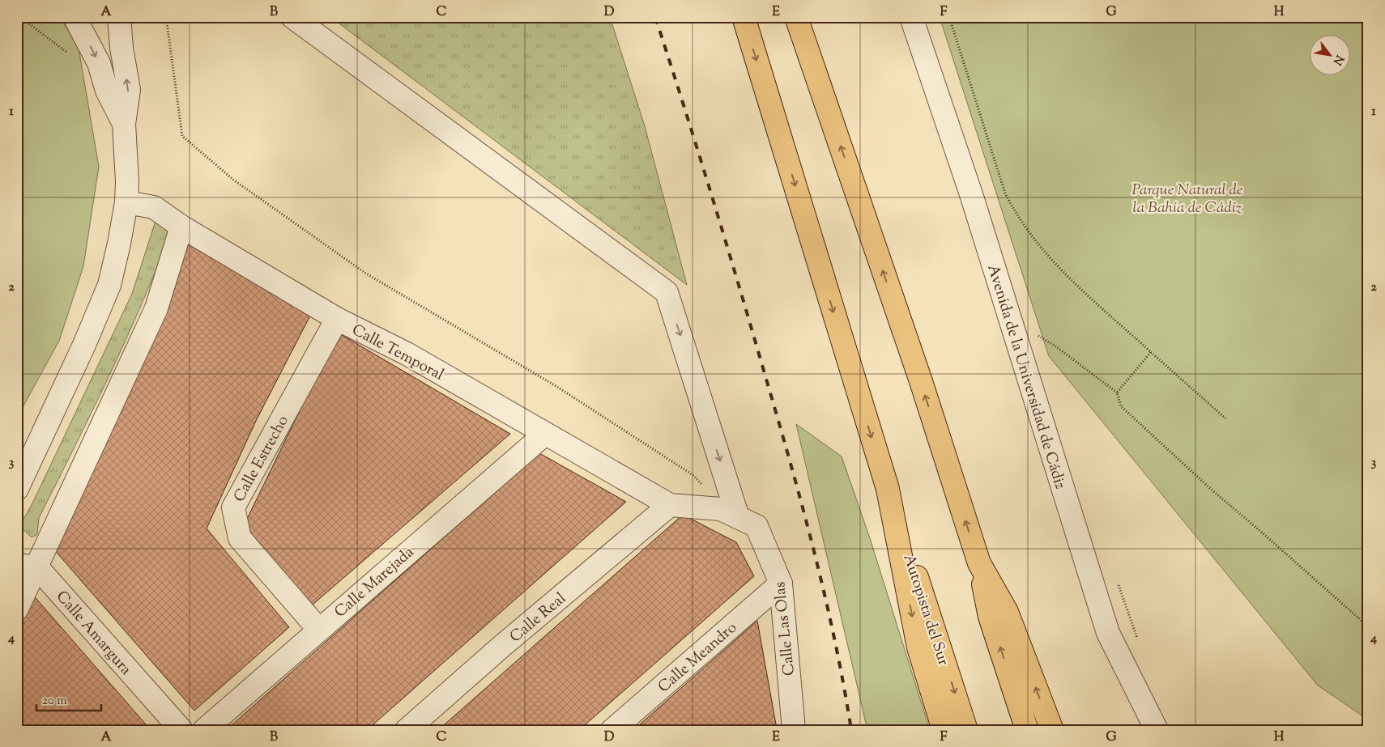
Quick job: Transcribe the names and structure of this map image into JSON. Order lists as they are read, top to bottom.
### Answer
{
  "streets": {
    "highway": ["Autopista del Sur"],
    "street": [
      "Calle Temporal",
      "Avenida de la Universidad de Cádiz",
      "Calle Estrecho",
      "Calle Marejada",
      "Calle Real",
      "Calle Las Olas",
      "Calle Amargura",
      "Calle Meandro"
    ]
  },
  "crossings": [
    ["Calle Temporal", "Calle Estrecho"],
    ["Calle Temporal", "Calle Marejada"],
    ["Calle Temporal", "Calle Real"],
    ["Calle Temporal", "Calle Las Olas"],
    ["Calle Estrecho", "Calle Marejada"],
    ["Calle Real", "Calle Las Olas"],
    ["Calle Las Olas", "Calle Meandro"]
  ],
  "parks": ["Parque Natural de la Bahía de Cádiz"],
  "scale_bar": "20 m",
  "north": "bottom right",
  "grid": {
    "columns": [
      "A",
      "B",
      "C",
      "D",
      "E",
      "F",
      "G",
      "H"
    ],
    "rows": [
      "1",
      "2",
      "3",
      "4"
    ]
  }
}
